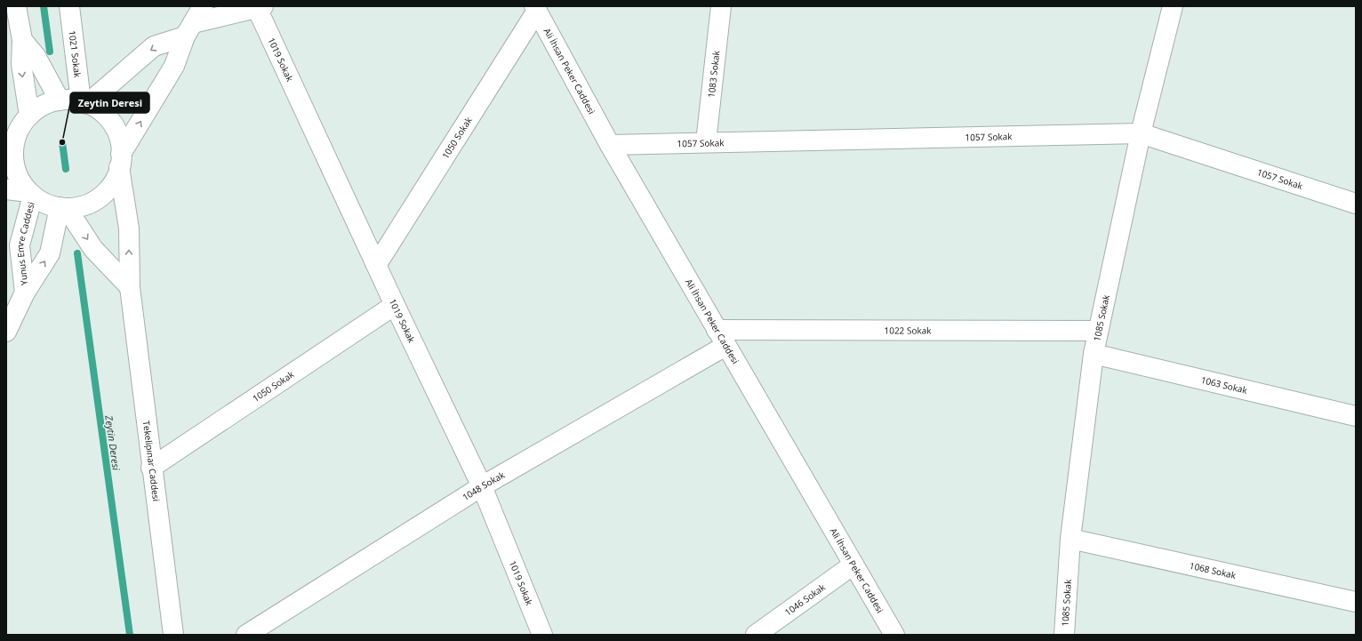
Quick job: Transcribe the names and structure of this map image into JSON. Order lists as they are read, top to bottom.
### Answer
{
  "streets": {
    "street": [
      "1021 Sokak",
      "1019 Sokak",
      "Ali İhsan Peker Caddesi",
      "1083 Sokak",
      "1057 Sokak",
      "1050 Sokak",
      "Yunus Emre Caddesi",
      "1085 Sokak",
      "1022 Sokak",
      "1063 Sokak",
      "Tekelipınar Caddesi",
      "1048 Sokak",
      "1068 Sokak",
      "1046 Sokak"
    ]
  },
  "crossings": [
    ["1021 Sokak", "Yunus Emre Caddesi"],
    ["1021 Sokak", "Tekelipınar Caddesi"],
    ["1019 Sokak", "1050 Sokak"],
    ["1019 Sokak", "1048 Sokak"],
    ["Ali İhsan Peker Caddesi", "1057 Sokak"],
    ["Ali İhsan Peker Caddesi", "1050 Sokak"],
    ["Ali İhsan Peker Caddesi", "1022 Sokak"],
    ["Ali İhsan Peker Caddesi", "1048 Sokak"],
    ["Ali İhsan Peker Caddesi", "1046 Sokak"],
    ["1083 Sokak", "1057 Sokak"],
    ["1057 Sokak", "1085 Sokak"],
    ["1050 Sokak", "Tekelipınar Caddesi"],
    ["Yunus Emre Caddesi", "Tekelipınar Caddesi"],
    ["1085 Sokak", "1022 Sokak"],
    ["1085 Sokak", "1063 Sokak"],
    ["1085 Sokak", "1068 Sokak"],
    ["1022 Sokak", "1048 Sokak"]
  ],
  "water": ["Zeytin Deresi"],
  "places": ["Zeytin Deresi"]
}
